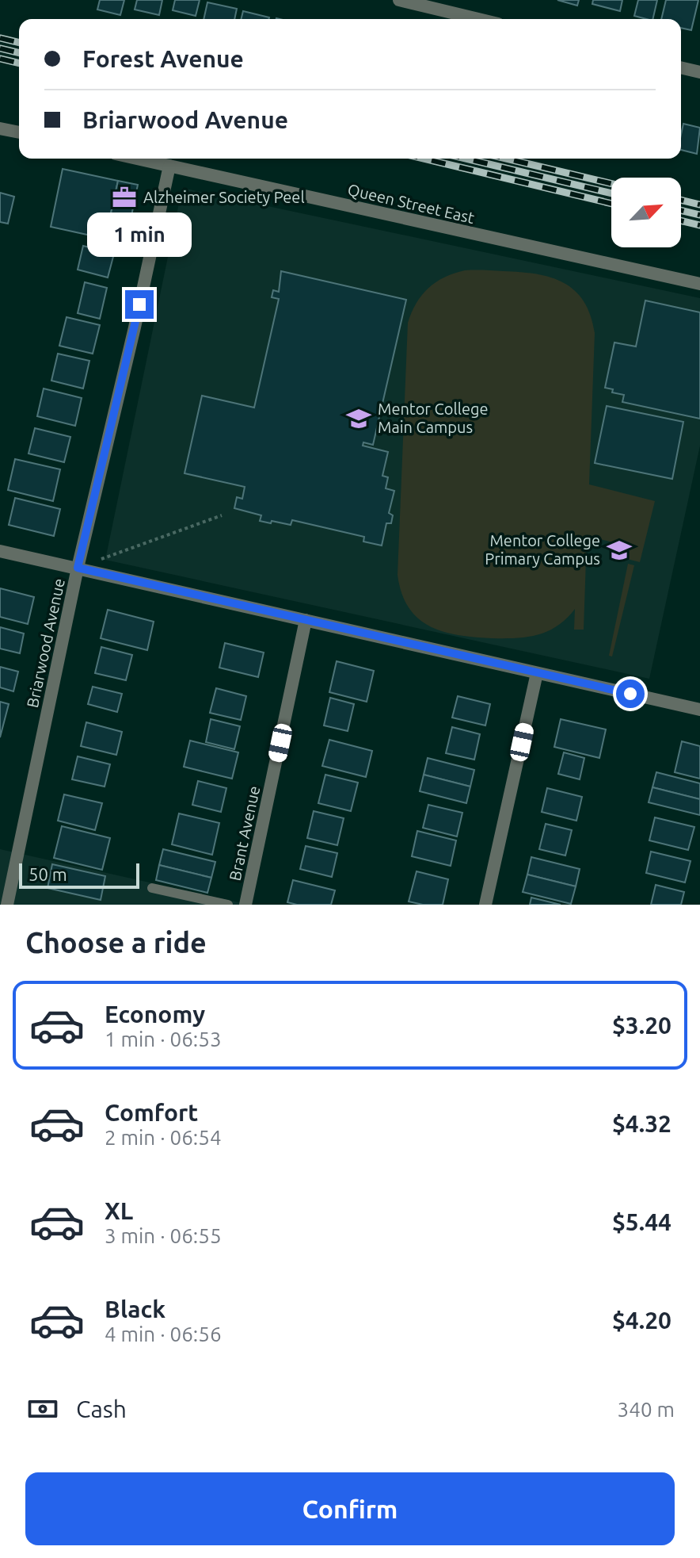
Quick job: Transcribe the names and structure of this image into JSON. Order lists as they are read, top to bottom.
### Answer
{
  "streets": {
    "street": ["Queen Street East", "Briarwood Avenue", "Brant Avenue"]
  },
  "crossings": [
    ["Queen Street East", "Briarwood Avenue"]
  ],
  "places": {
    "office": ["Alzheimer Society Peel"],
    "school or university": ["Mentor College Main Campus", "Mentor College Primary Campus"]
  },
  "scale_bar": "50 m",
  "north": "top right",
  "page": {
    "banner": ["Forest Avenue", "Briarwood Avenue"],
    "bubble": "1 min",
    "scale": "50 m",
    "heading": "Choose a ride",
    "list": [
      {
        "name": "Economy",
        "note": "1 min · 06:53",
        "value": "$3.20"
      },
      {
        "name": "Comfort",
        "note": "2 min · 06:54",
        "value": "$4.32"
      },
      {
        "name": "XL",
        "note": "3 min · 06:55",
        "value": "$5.44"
      },
      {
        "name": "Black",
        "note": "4 min · 06:56",
        "value": "$4.20"
      }
    ],
    "pay": ["Cash", "340 m"],
    "buttons": "Confirm"
  }
}
